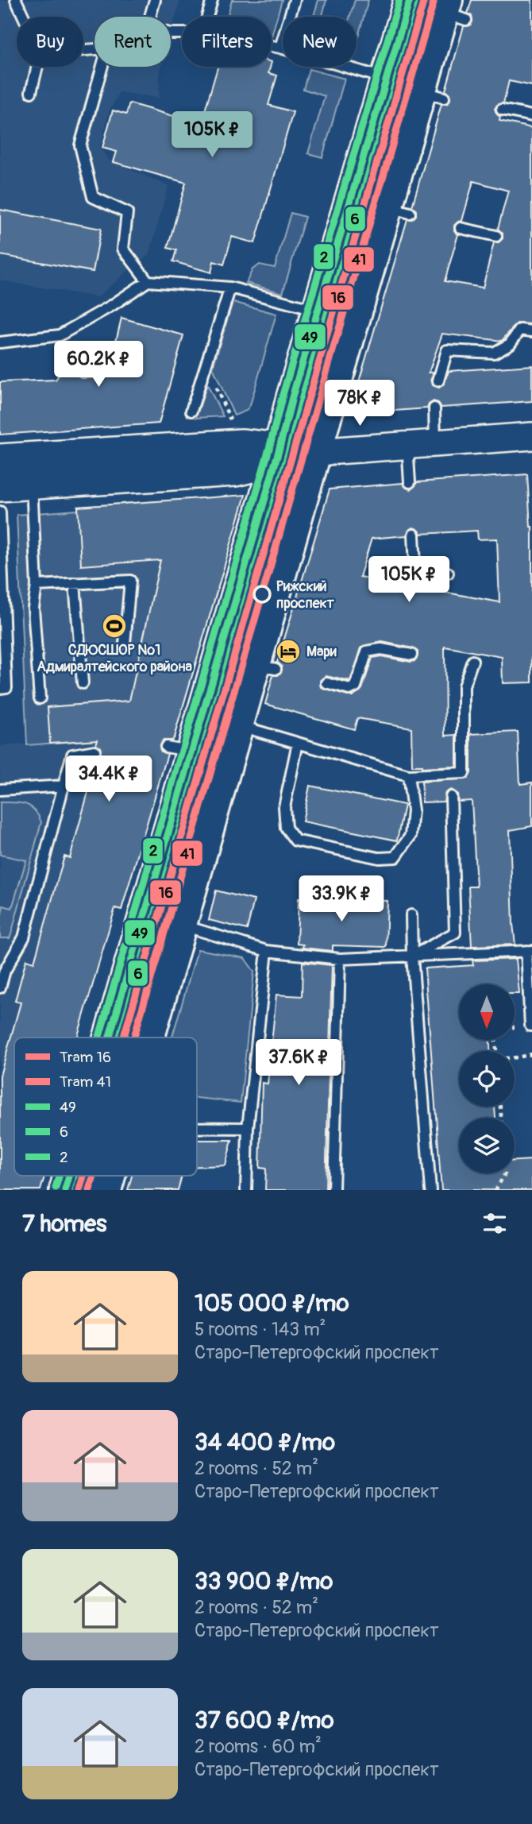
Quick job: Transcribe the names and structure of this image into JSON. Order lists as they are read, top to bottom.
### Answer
{
  "places": {
    "other": ["Рижский проспект"],
    "sports": ["СДЮСШОР №1 Адмиралтейского района"],
    "hotel": ["Мари"]
  },
  "lines": [
    "tram line 16",
    "transit line 49",
    "transit line 2",
    "tram line 41",
    "transit line 6"
  ],
  "legend": [
    "Tram 16",
    "Tram 41",
    "49",
    "6",
    "2"
  ],
  "north": "bottom",
  "page": {
    "chip": [
      "Buy",
      "Rent",
      "Filters",
      "New"
    ],
    "price": [
      "105K ₽",
      "60.2K ₽",
      "78K ₽",
      "105K ₽",
      "34.4K ₽",
      "33.9K ₽",
      "37.6K ₽"
    ],
    "heading": "7 homes",
    "list": [
      {
        "name": "105 000 ₽/mo",
        "note": "5 rooms · 143 m² · Старо-Петергофский проспект"
      },
      {
        "name": "34 400 ₽/mo",
        "note": "2 rooms · 52 m² · Старо-Петергофский проспект"
      },
      {
        "name": "33 900 ₽/mo",
        "note": "2 rooms · 52 m² · Старо-Петергофский проспект"
      },
      {
        "name": "37 600 ₽/mo",
        "note": "2 rooms · 60 m² · Старо-Петергофский проспект"
      }
    ]
  }
}
